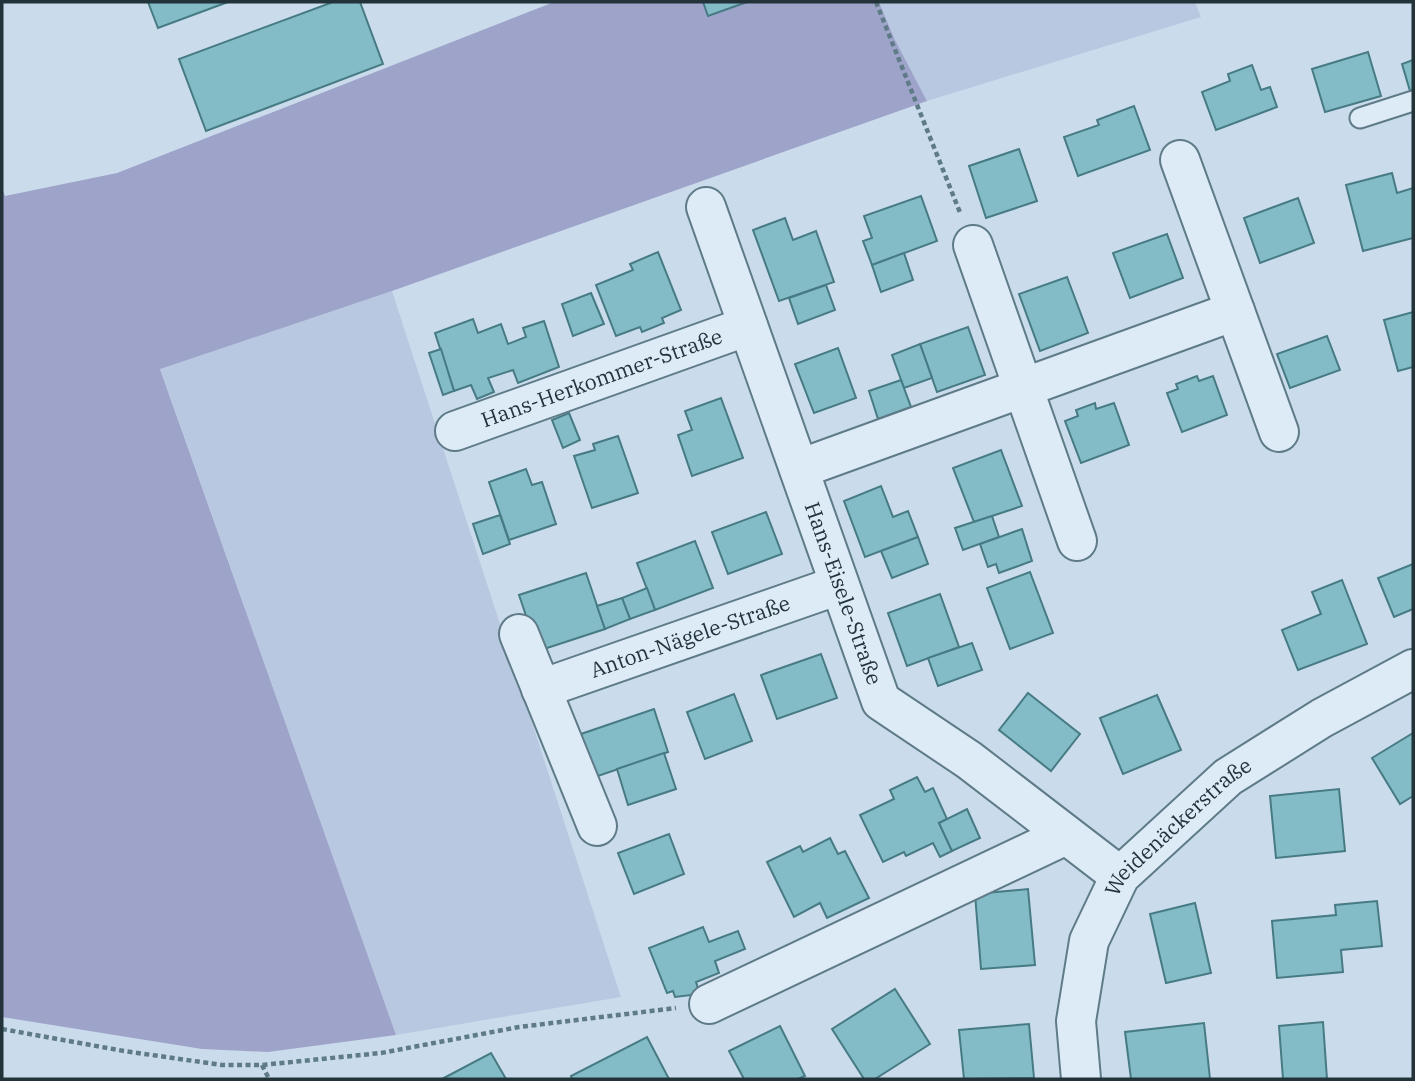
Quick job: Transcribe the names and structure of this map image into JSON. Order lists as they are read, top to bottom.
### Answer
{
  "streets": {
    "street": [
      "Hans-Herkommer-Straße",
      "Hans-Eisele-Straße",
      "Anton-Nägele-Straße",
      "Weidenäckerstraße"
    ]
  },
  "crossings": [
    ["Hans-Herkommer-Straße", "Hans-Eisele-Straße"],
    ["Hans-Eisele-Straße", "Anton-Nägele-Straße"],
    ["Hans-Eisele-Straße", "Weidenäckerstraße"]
  ]
}
